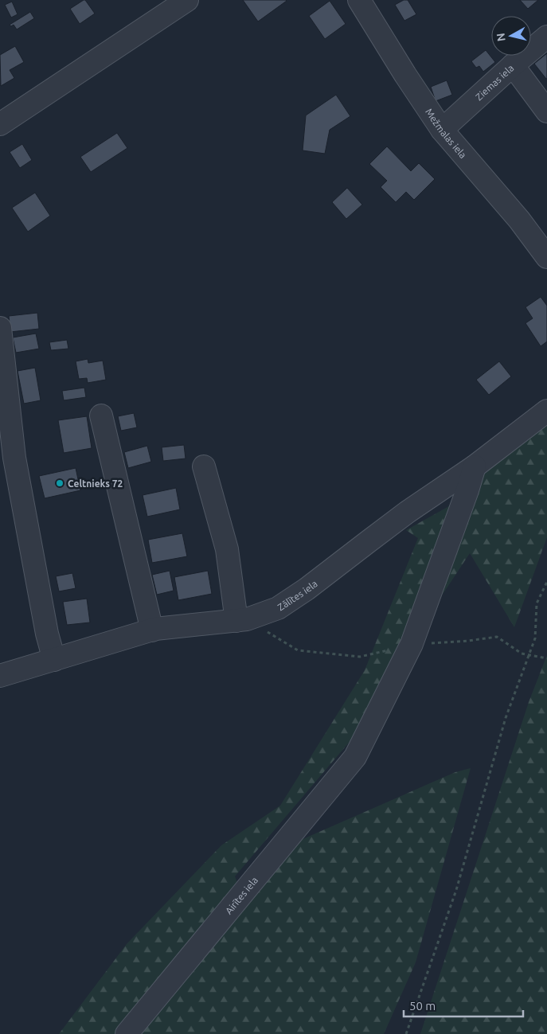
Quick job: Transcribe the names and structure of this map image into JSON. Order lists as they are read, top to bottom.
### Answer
{
  "streets": {
    "street": [
      "Ziemas iela",
      "Mežmalas iela",
      "Zālītes iela",
      "Airītes iela"
    ]
  },
  "crossings": [
    ["Ziemas iela", "Mežmalas iela"],
    ["Zālītes iela", "Airītes iela"]
  ],
  "places": ["Celtnieks 72"],
  "scale_bar": "50 m",
  "north": "left"
}
